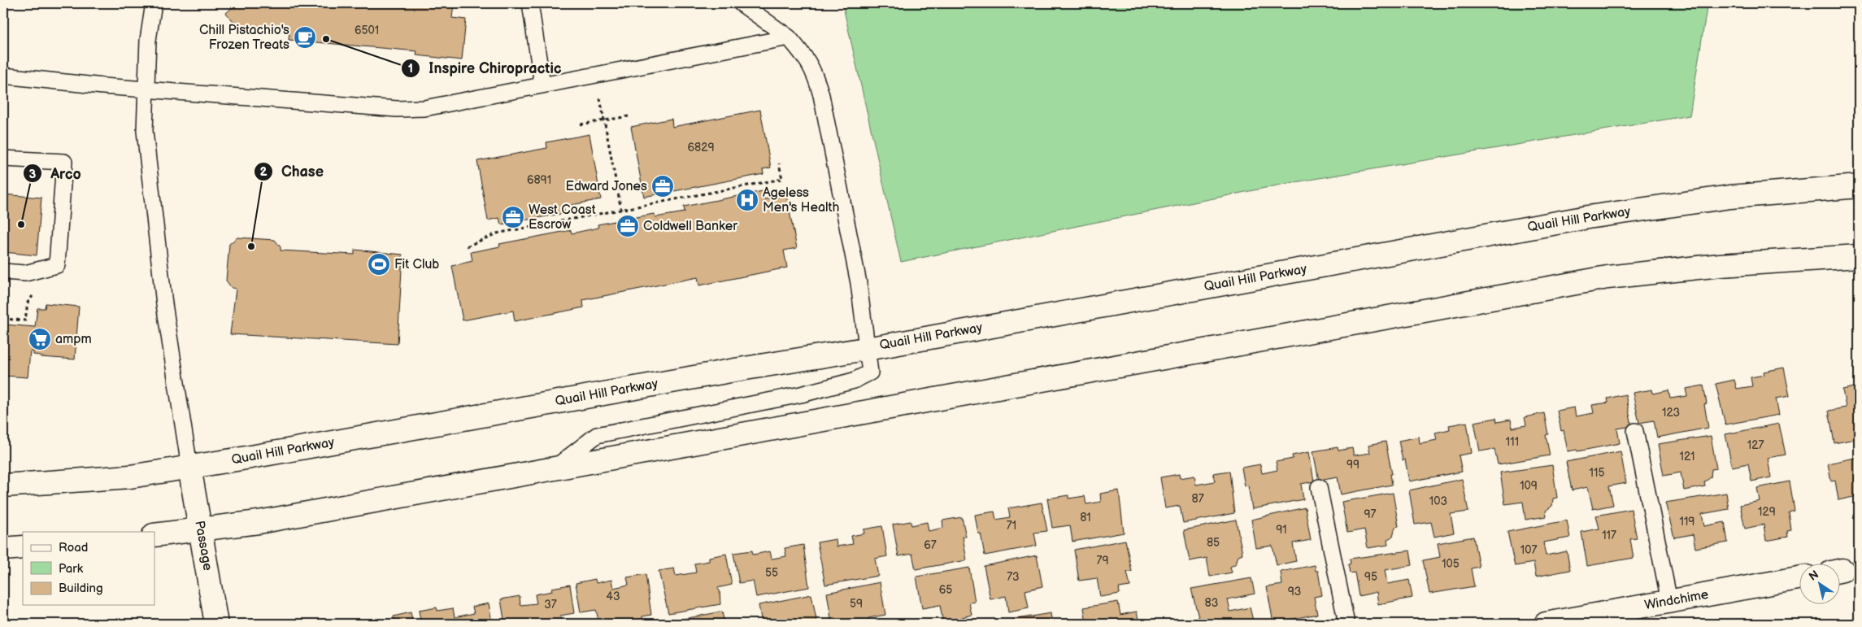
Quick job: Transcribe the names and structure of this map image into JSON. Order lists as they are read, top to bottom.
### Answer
{
  "streets": {
    "main road": ["Quail Hill Parkway", "Passage", "Windchime"]
  },
  "crossings": [
    ["Quail Hill Parkway", "Passage"]
  ],
  "places": {
    "cafe": ["Chill Pistachio's Frozen Treats"],
    "other": ["Inspire Chiropractic", "Arco", "Chase"],
    "office": ["Edward Jones", "West Coast Escrow", "Coldwell Banker"],
    "hospital": ["Ageless Men's Health"],
    "sports": ["Fit Club"],
    "supermarket": ["ampm"]
  },
  "house_numbers": [
    "6501",
    "6829",
    "6891",
    "123",
    "111",
    "127",
    "121",
    "99",
    "115",
    "109",
    "87",
    "103",
    "129",
    "97",
    "81",
    "119",
    "71",
    "91",
    "117",
    "85",
    "67",
    "107",
    "79",
    "105",
    "55",
    "73",
    "95",
    "65",
    "93",
    "43",
    "83",
    "59",
    "37"
  ],
  "legend": ["Road", "Park", "Building"],
  "north": "top left"
}
